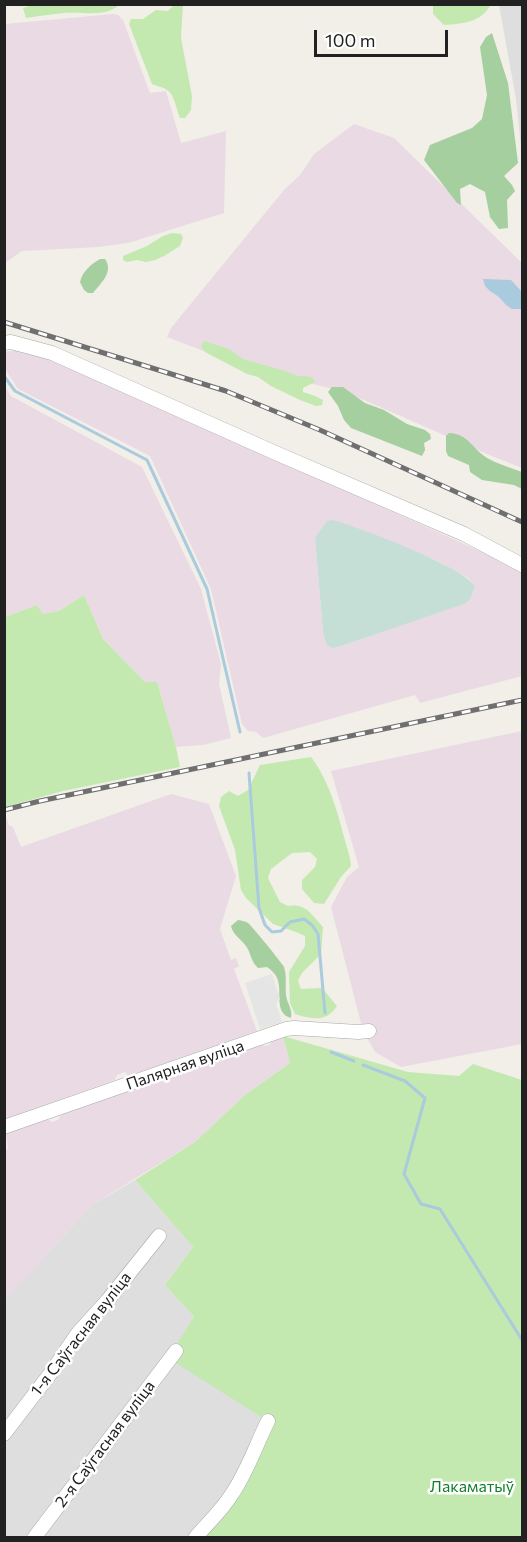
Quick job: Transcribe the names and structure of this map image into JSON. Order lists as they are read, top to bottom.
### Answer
{
  "streets": {
    "street": ["Палярная вуліца", "1-я Саўгасная вуліца", "2-я Саўгасная вуліца"]
  },
  "parks": ["Лакаматыў"],
  "scale_bar": "100 m"
}
